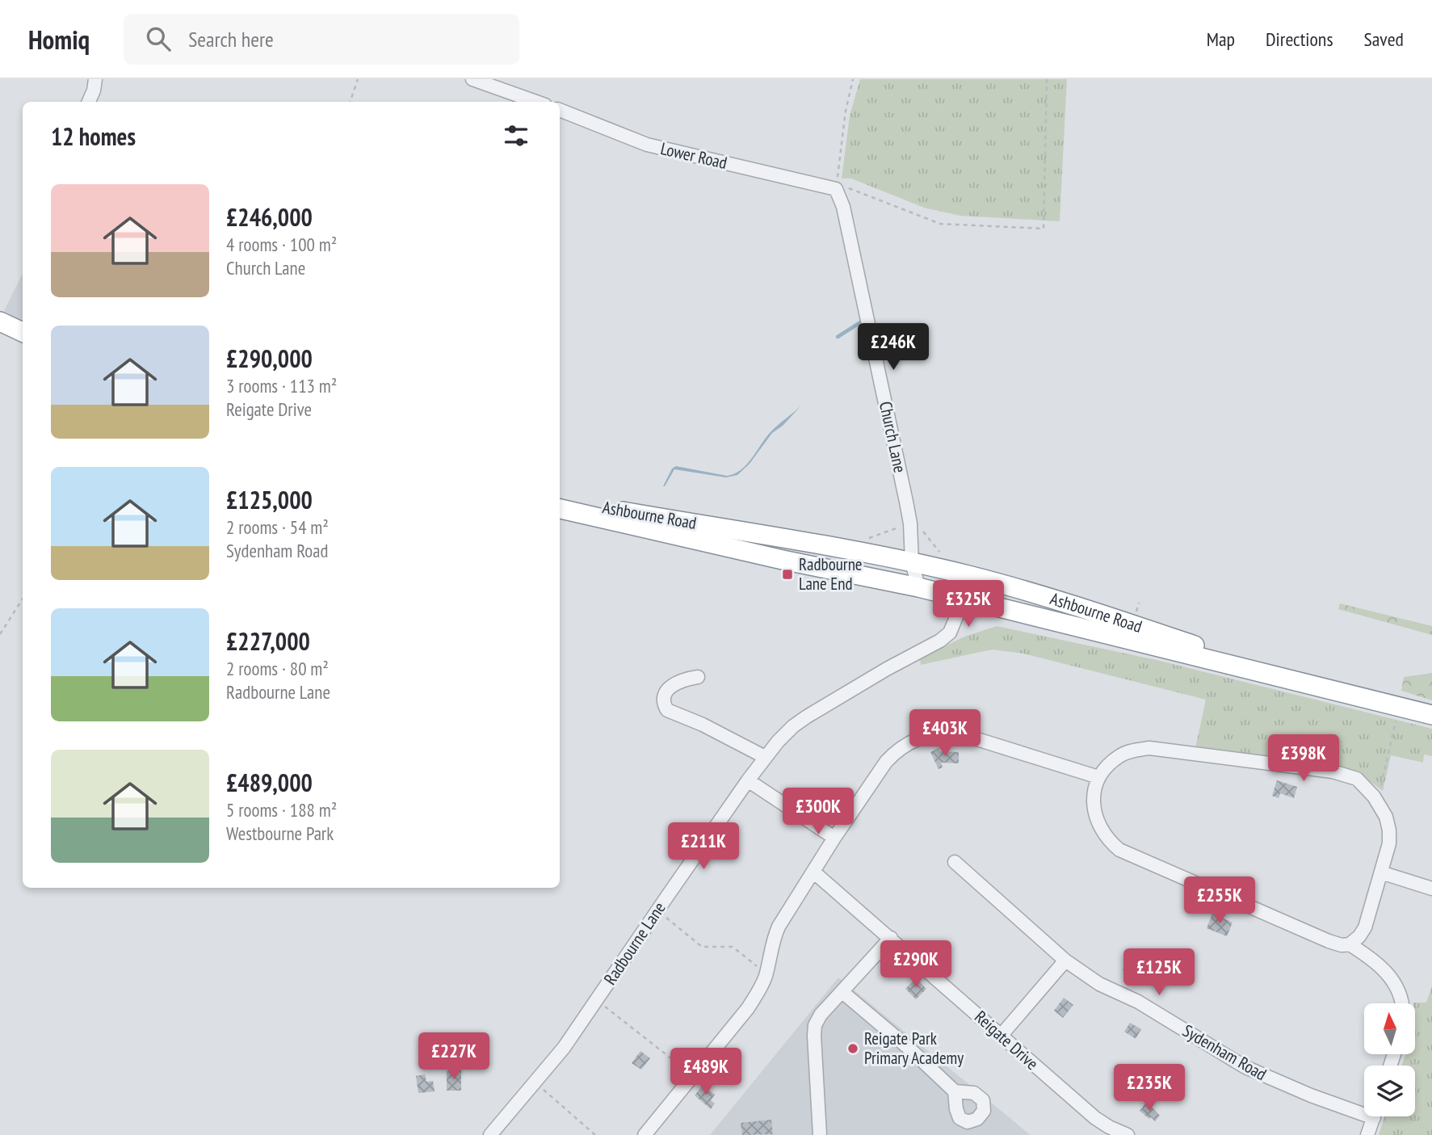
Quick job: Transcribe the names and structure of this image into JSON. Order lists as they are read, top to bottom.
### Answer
{
  "streets": {
    "highway": ["Ashbourne Road"],
    "street": [
      "Lower Road",
      "Church Lane",
      "Radbourne Lane",
      "Reigate Drive",
      "Sydenham Road"
    ]
  },
  "crossings": [
    ["Lower Road", "Church Lane"],
    ["Church Lane", "Ashbourne Road"],
    ["Ashbourne Road", "Radbourne Lane"]
  ],
  "places": {
    "transit": ["Radbourne Lane End"],
    "other": ["Reigate Park Primary Academy"]
  },
  "north": "top",
  "page": {
    "header": "Homiq",
    "search": "Search here",
    "nav": ["Map", "Directions", "Saved"],
    "heading": "12 homes",
    "list": [
      {
        "name": "£246,000",
        "note": "4 rooms · 100 m² · Church Lane"
      },
      {
        "name": "£290,000",
        "note": "3 rooms · 113 m² · Reigate Drive"
      },
      {
        "name": "£125,000",
        "note": "2 rooms · 54 m² · Sydenham Road"
      },
      {
        "name": "£227,000",
        "note": "2 rooms · 80 m² · Radbourne Lane"
      },
      {
        "name": "£489,000",
        "note": "5 rooms · 188 m² · Westbourne Park"
      }
    ],
    "price": [
      "£246K",
      "£325K",
      "£403K",
      "£398K",
      "£300K",
      "£211K",
      "£255K",
      "£290K",
      "£125K",
      "£227K",
      "£489K",
      "£235K"
    ]
  }
}
